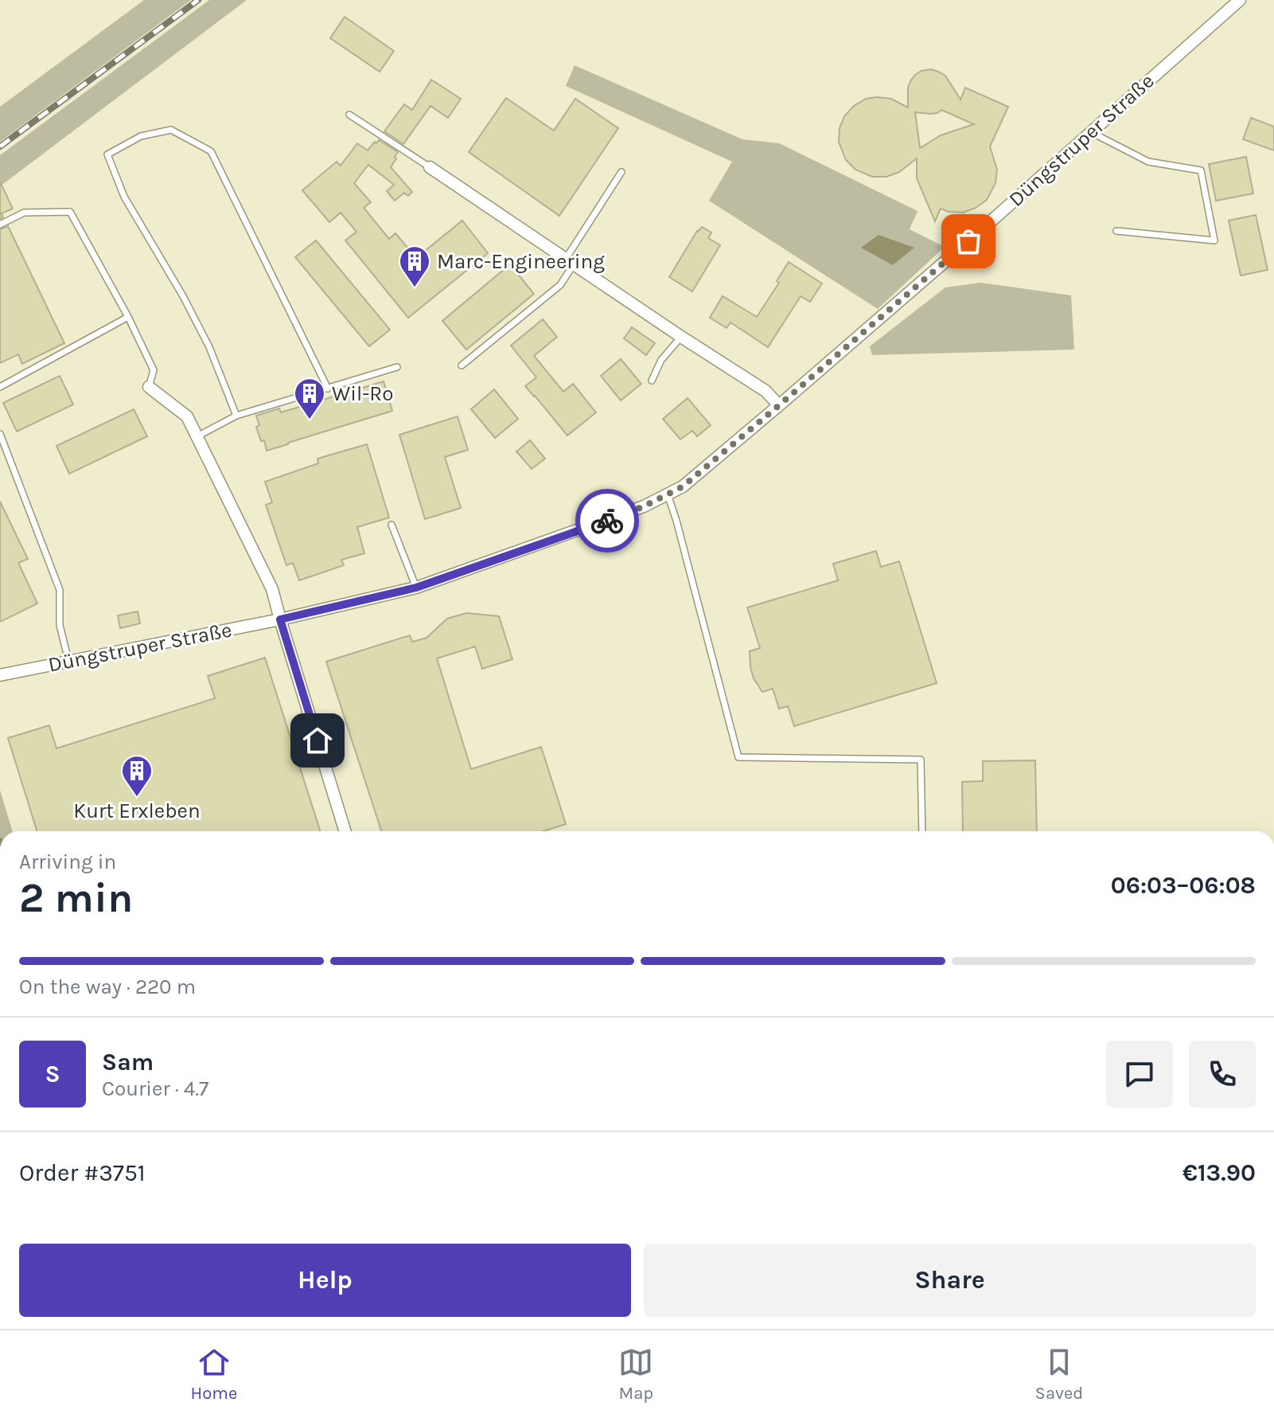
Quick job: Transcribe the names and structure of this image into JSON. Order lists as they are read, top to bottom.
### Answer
{
  "streets": {
    "street": ["Düngstruper Straße"]
  },
  "places": {
    "building": ["Marc-Engineering", "Wil-Ro", "Kurt Erxleben"]
  },
  "page": {
    "heading": ["2 min", "Arriving in", "06:03–06:08"],
    "panel": [
      "Sam",
      "Courier · 4.7",
      "Order #3751",
      "€13.90"
    ],
    "bar": "On the way · 220 m",
    "round": "S",
    "buttons": ["Help", "Share"],
    "tabs": ["Home", "Map", "Saved"]
  }
}
